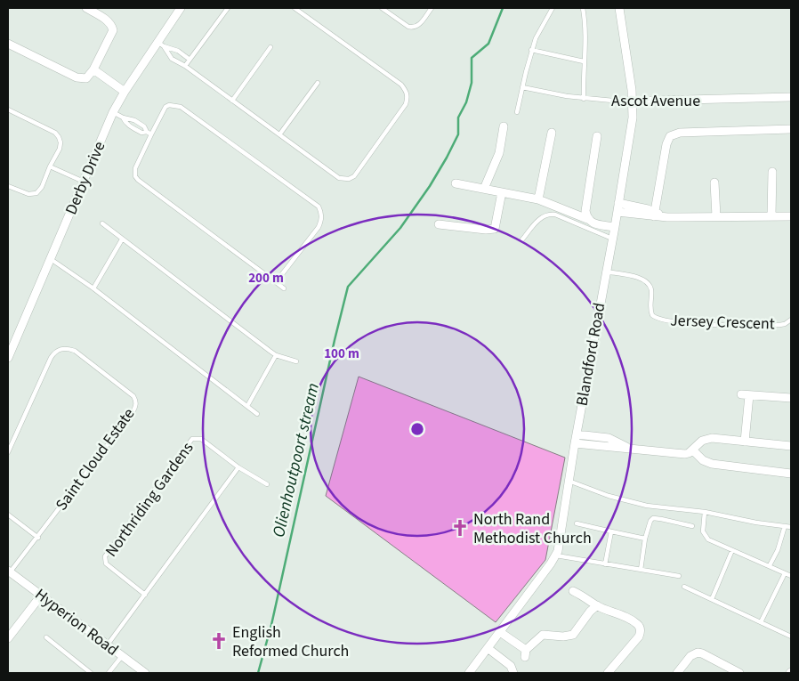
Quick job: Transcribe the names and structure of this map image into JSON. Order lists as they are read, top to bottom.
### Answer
{
  "streets": {
    "street": [
      "Ascot Avenue",
      "Derby Drive",
      "Blandford Road",
      "Hyperion Road"
    ],
    "lane": ["Jersey Crescent", "Saint Cloud Estate", "Northriding Gardens"]
  },
  "crossings": [
    ["Ascot Avenue", "Blandford Road"],
    ["Jersey Crescent", "Blandford Road"],
    ["Saint Cloud Estate", "Hyperion Road"]
  ],
  "water": ["Olienhoutpoort stream"],
  "places": {
    "church": ["North Rand Methodist Church", "English Reformed Church"]
  },
  "rings": ["200 m", "100 m"]
}
